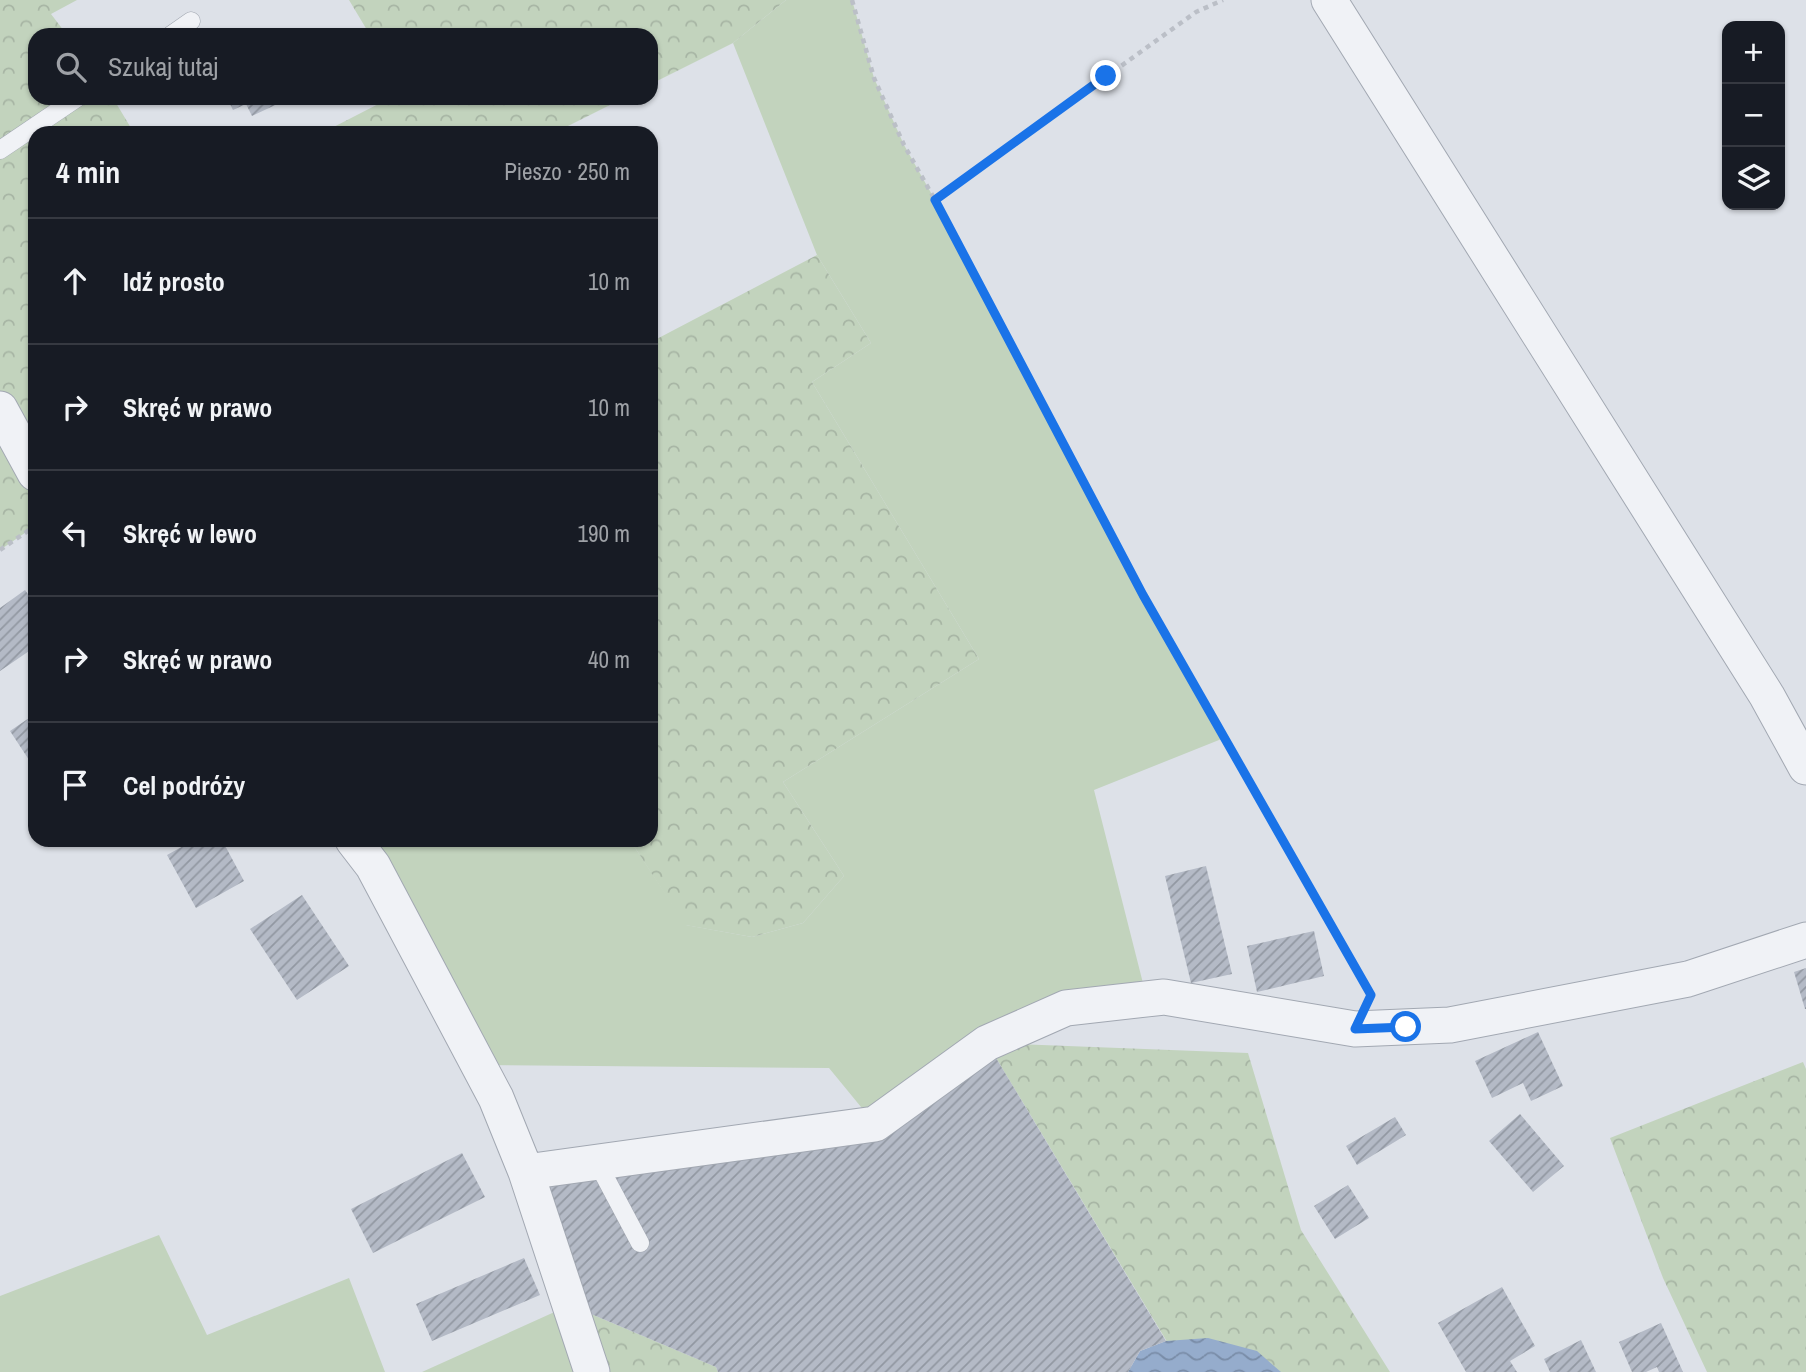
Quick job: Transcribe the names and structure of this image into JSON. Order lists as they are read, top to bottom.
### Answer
{
  "page": {
    "map_buttons": ["+", "−"],
    "search": "Szukaj tutaj",
    "heading": ["4 min", "Pieszo · 250 m"],
    "list": [
      ["Idź prosto", "10 m"],
      ["Skręć w prawo", "10 m"],
      ["Skręć w lewo", "190 m"],
      ["Skręć w prawo", "40 m"],
      "Cel podróży"
    ]
  }
}
